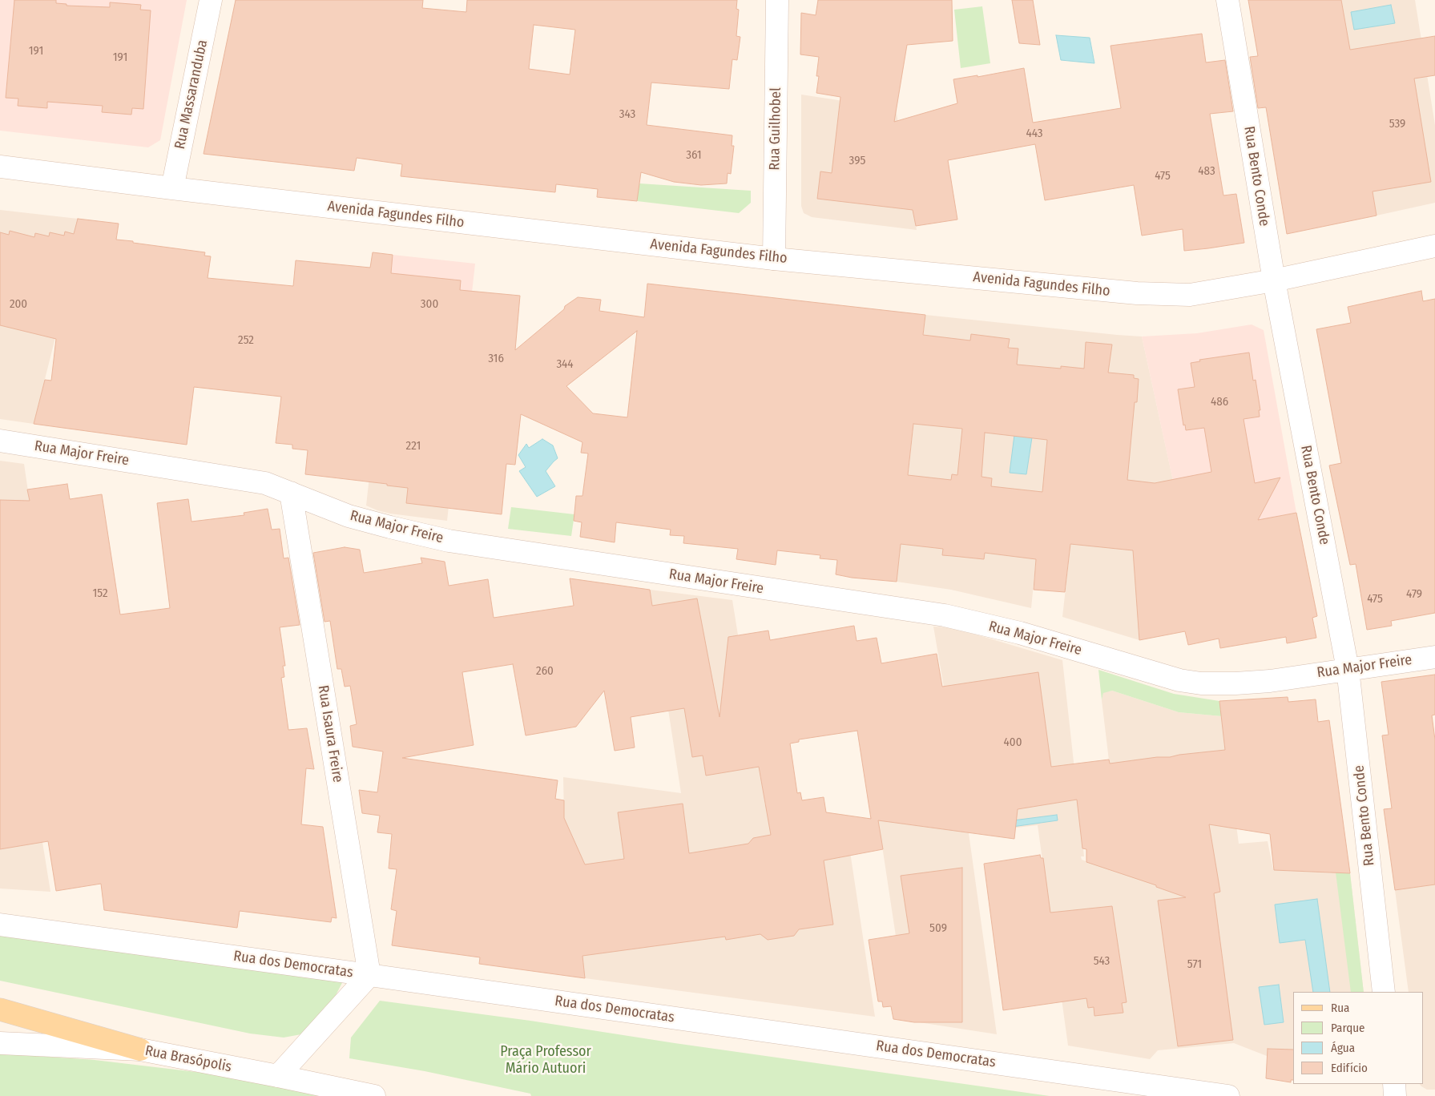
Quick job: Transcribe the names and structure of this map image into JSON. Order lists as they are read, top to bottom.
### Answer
{
  "streets": {
    "street": [
      "Rua Massaranduba",
      "Rua Guilhobel",
      "Rua Bento Conde",
      "Avenida Fagundes Filho",
      "Rua Major Freire",
      "Rua Isaura Freire",
      "Rua dos Democratas",
      "Rua Brasópolis"
    ]
  },
  "crossings": [
    ["Rua Massaranduba", "Avenida Fagundes Filho"],
    ["Rua Guilhobel", "Avenida Fagundes Filho"],
    ["Rua Bento Conde", "Avenida Fagundes Filho"],
    ["Rua Bento Conde", "Rua Major Freire"],
    ["Rua Major Freire", "Rua Isaura Freire"],
    ["Rua Isaura Freire", "Rua dos Democratas"]
  ],
  "parks": ["Praça Professor Mário Autuori"],
  "house_numbers": [
    "191",
    "191",
    "343",
    "539",
    "443",
    "361",
    "395",
    "483",
    "475",
    "200",
    "300",
    "252",
    "316",
    "344",
    "486",
    "221",
    "152",
    "479",
    "475",
    "260",
    "400",
    "509",
    "543",
    "571"
  ],
  "legend": [
    "Rua",
    "Parque",
    "Água",
    "Edifício"
  ]
}
